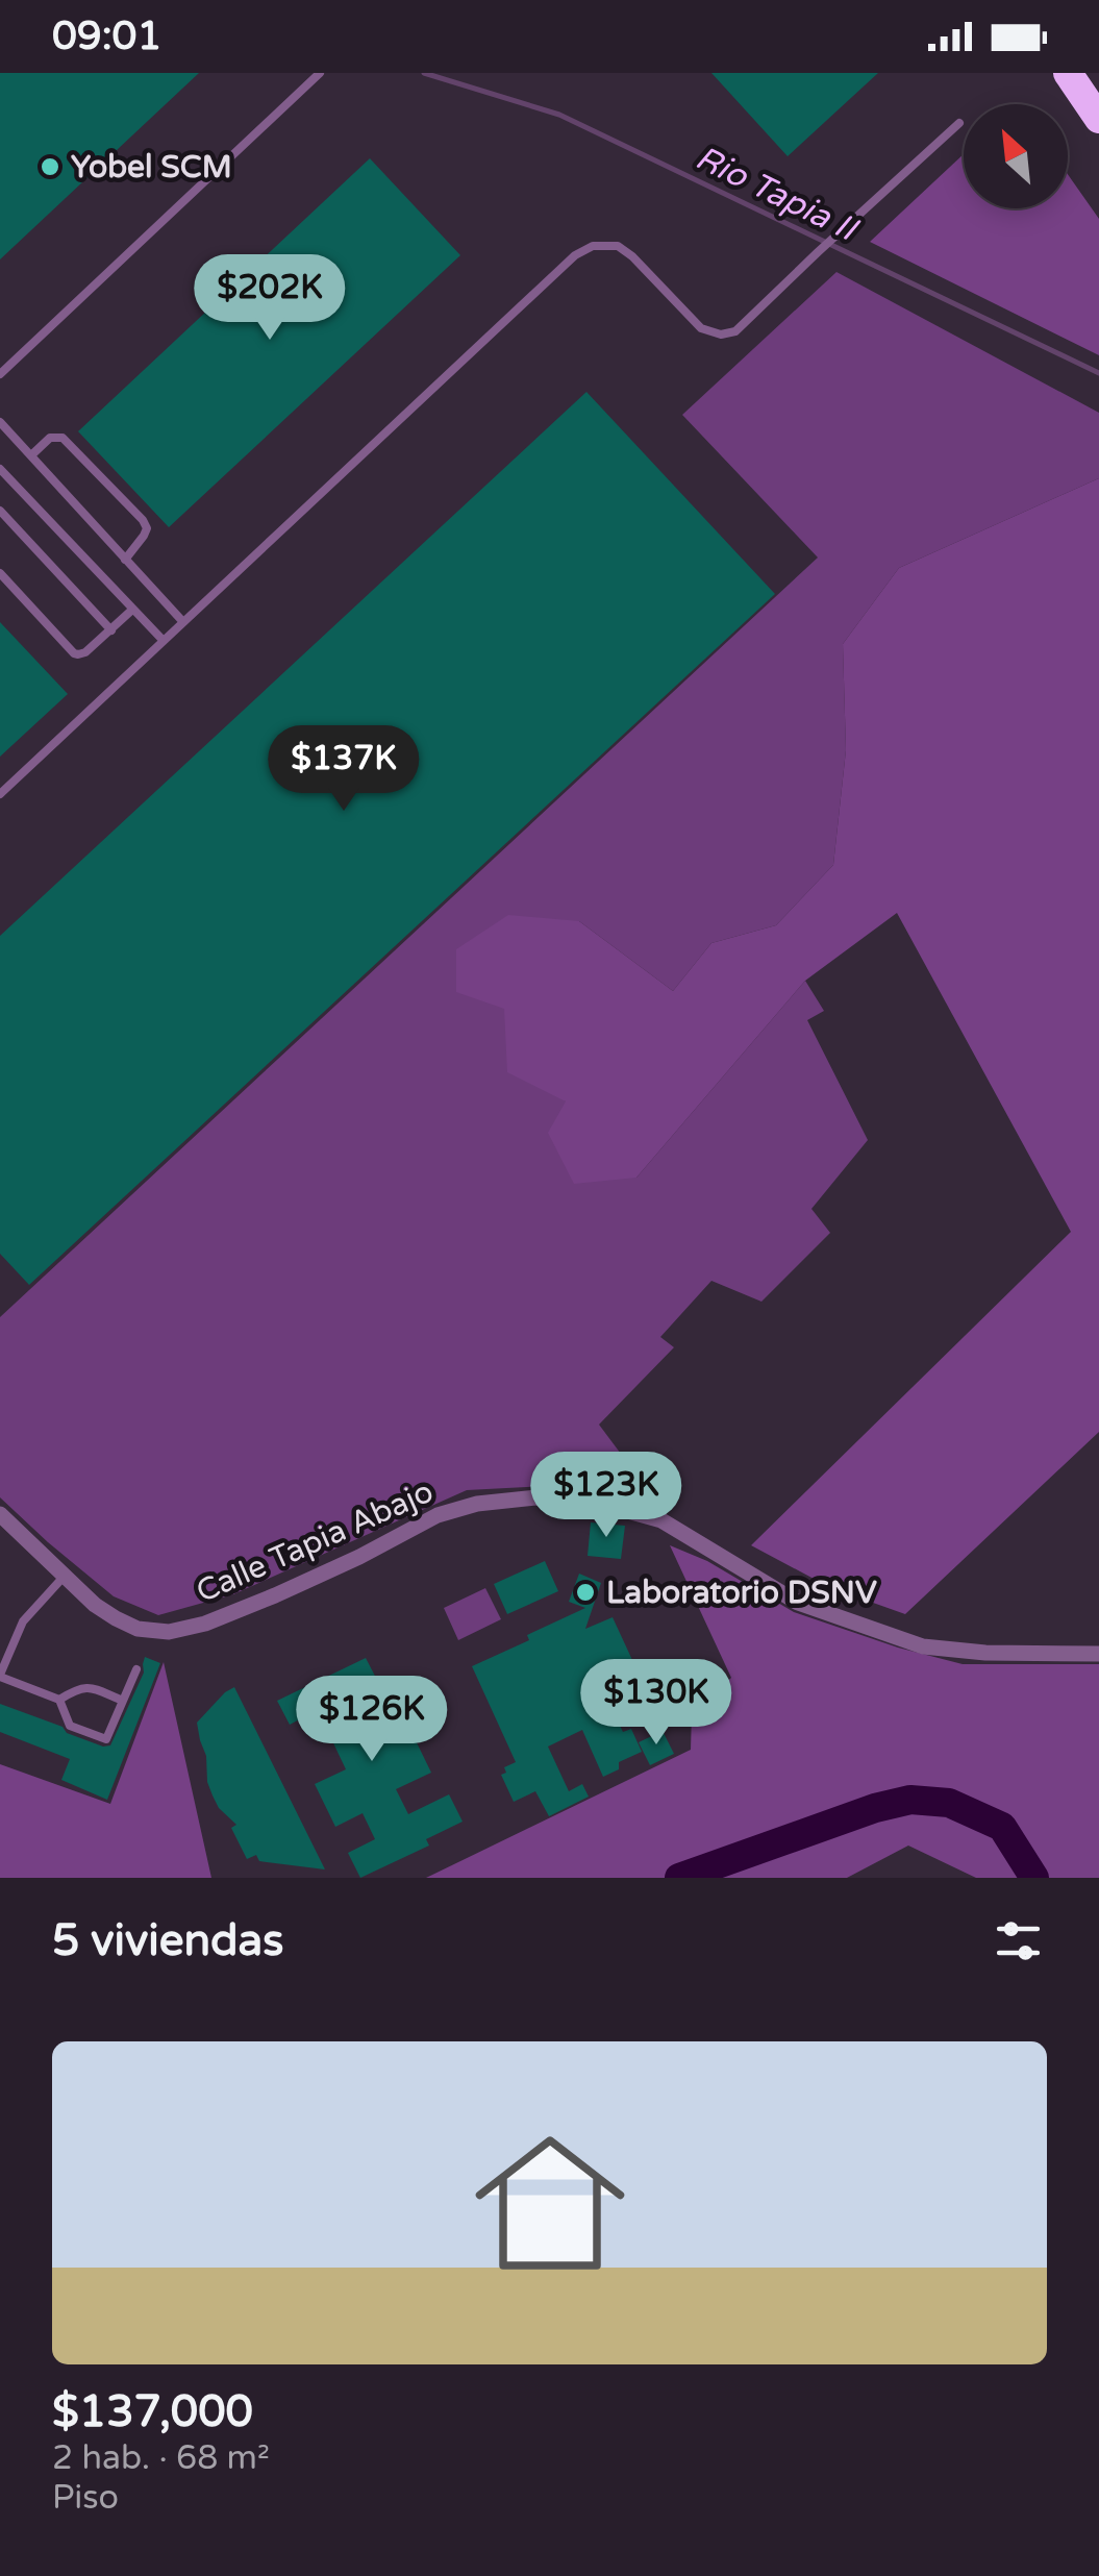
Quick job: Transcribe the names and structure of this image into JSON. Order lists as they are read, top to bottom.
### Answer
{
  "streets": {
    "street": ["Calle Tapia Abajo"]
  },
  "water": ["Rio Tapia II"],
  "places": ["Yobel SCM", "Laboratorio DSNV"],
  "north": "top left",
  "page": {
    "status": "09:01",
    "price": [
      "$202K",
      "$137K",
      "$123K",
      "$130K",
      "$126K"
    ],
    "heading": "5 viviendas",
    "list": [
      {
        "name": "$137,000",
        "note": "2 hab. · 68 m² · Piso"
      }
    ]
  }
}
